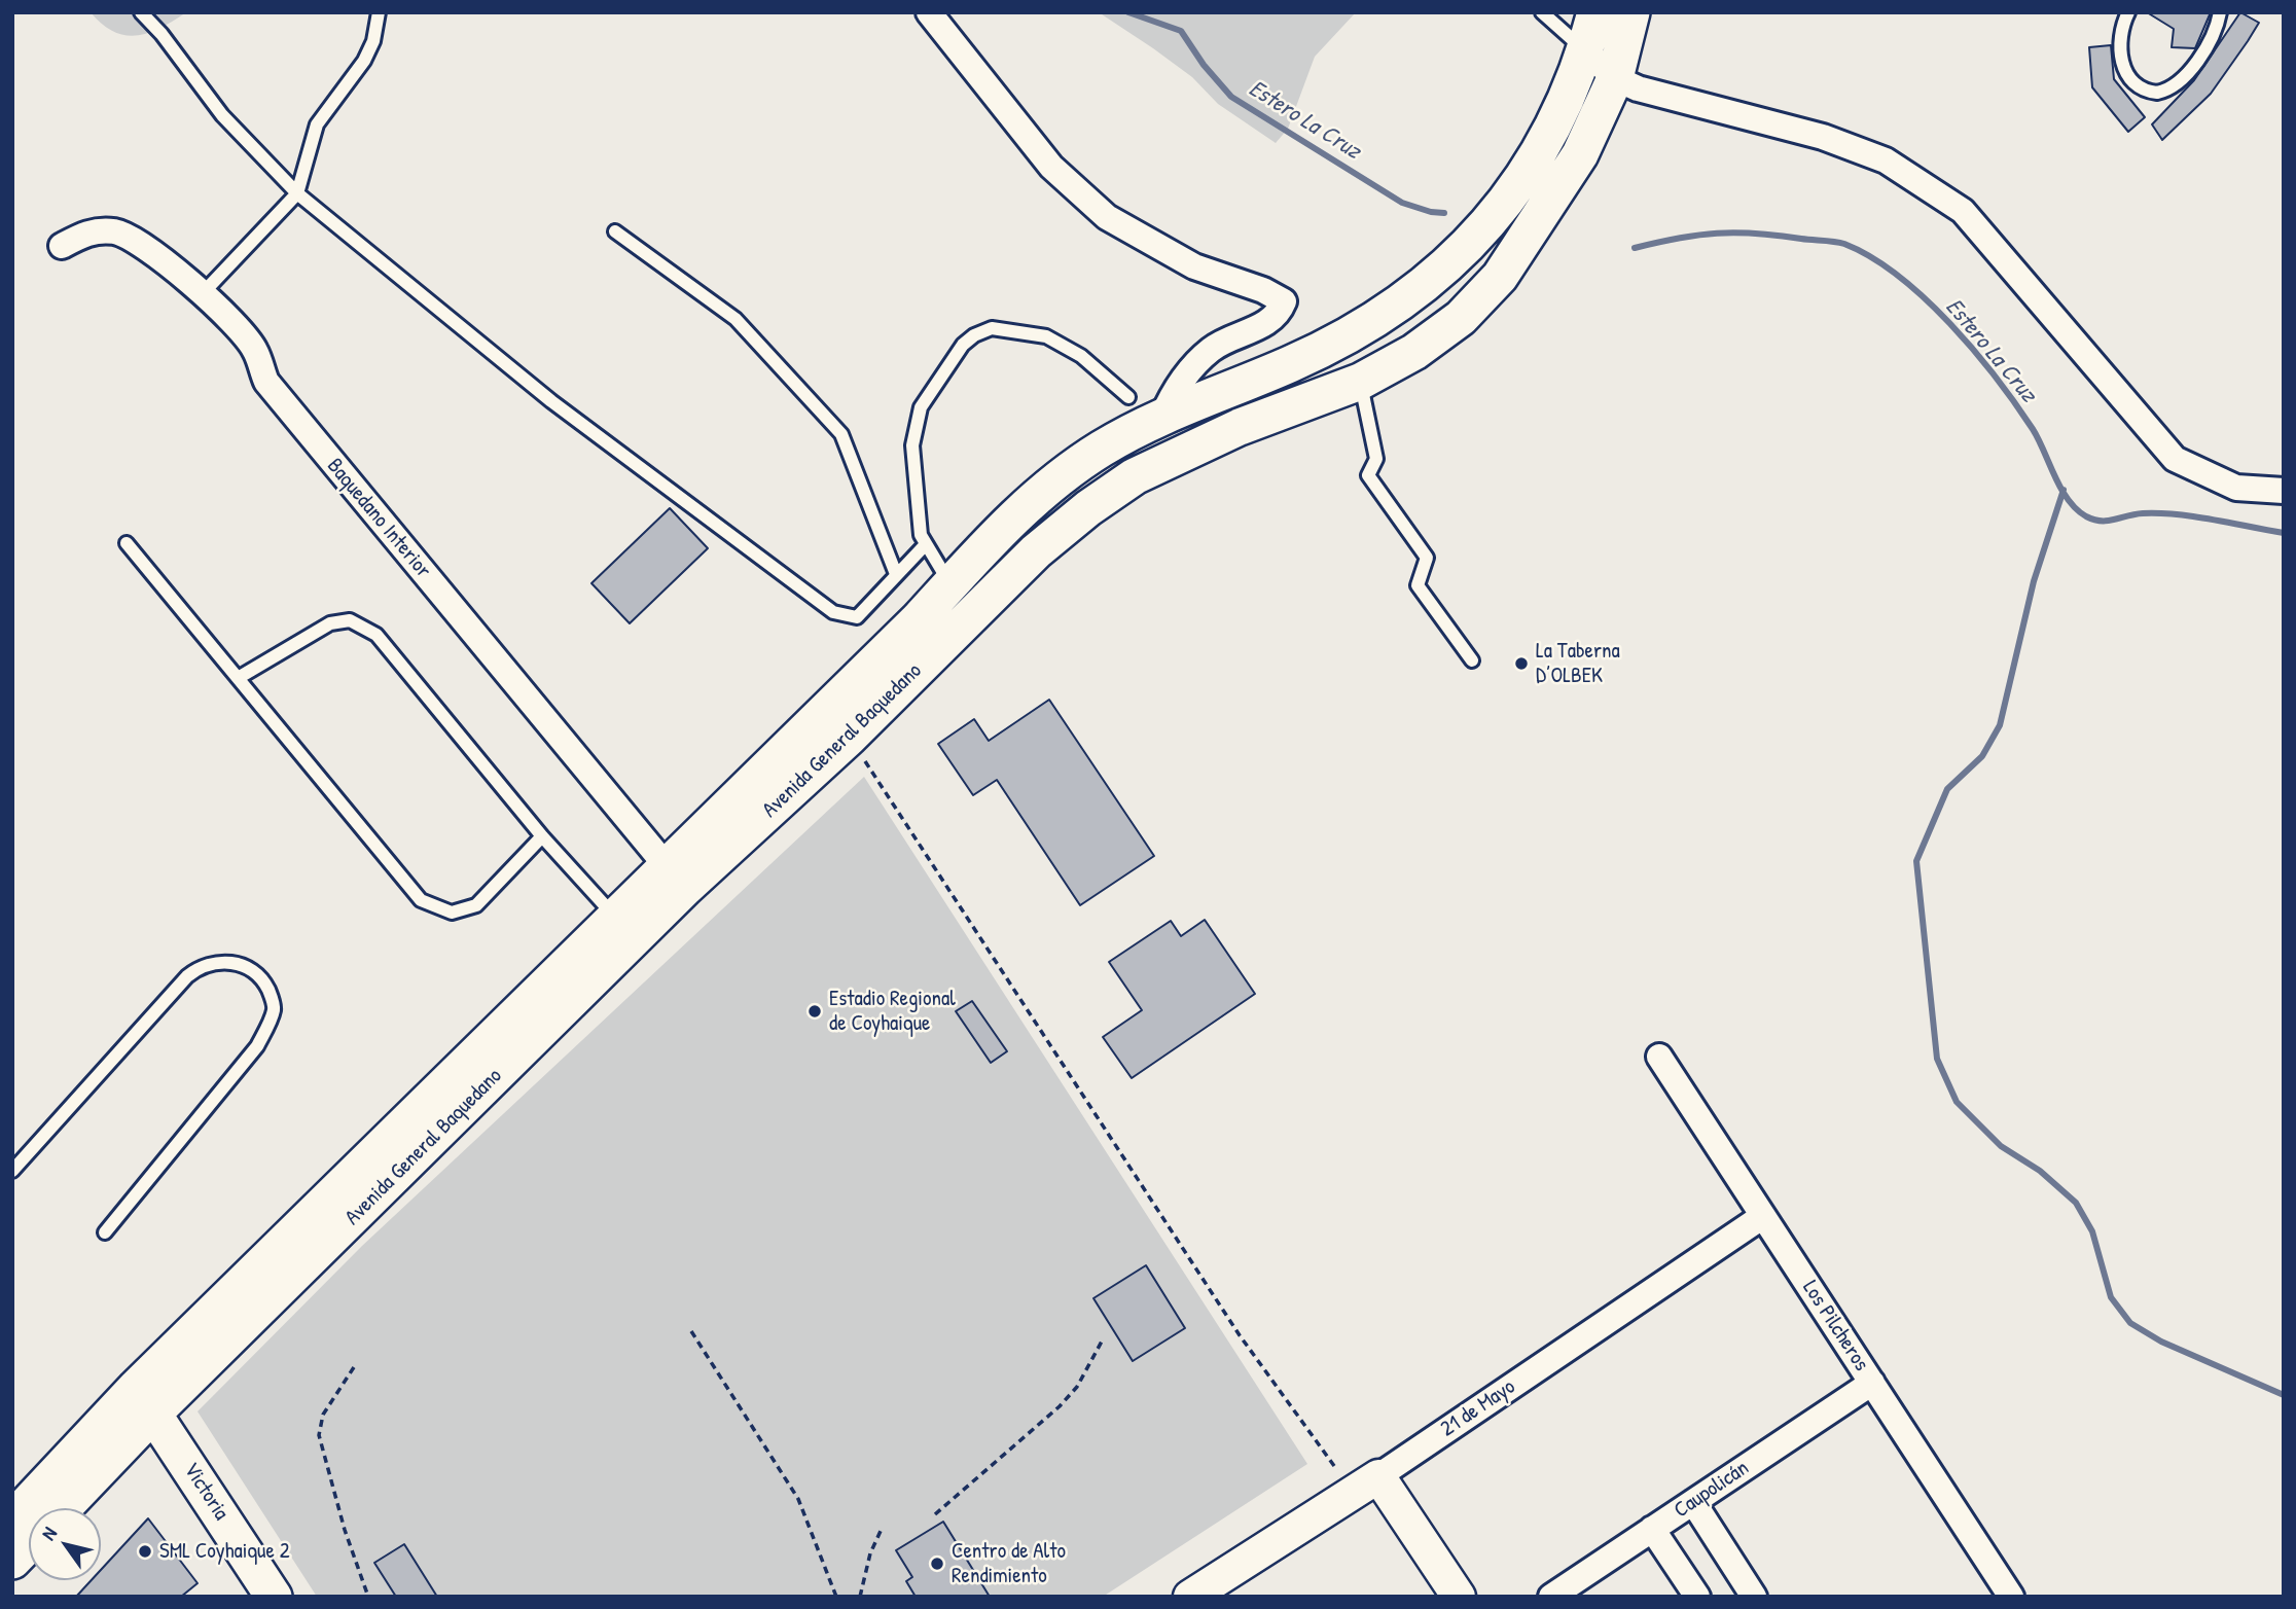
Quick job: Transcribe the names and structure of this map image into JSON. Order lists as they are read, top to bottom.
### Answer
{
  "streets": {
    "main road": ["Avenida General Baquedano", "Victoria"],
    "street": [
      "Baquedano Interior",
      "Los Pilcheros",
      "21 de Mayo",
      "Caupolicán"
    ]
  },
  "crossings": [
    ["Baquedano Interior", "Avenida General Baquedano"],
    ["Avenida General Baquedano", "Victoria"],
    ["Los Pilcheros", "21 de Mayo"],
    ["Los Pilcheros", "Caupolicán"]
  ],
  "water": ["Estero La Cruz"],
  "places": [
    "La Taberna D’OLBEK",
    "Estadio Regional de Coyhaique",
    "SML Coyhaique 2",
    "Centro de Alto Rendimiento"
  ],
  "north": "top left"
}
